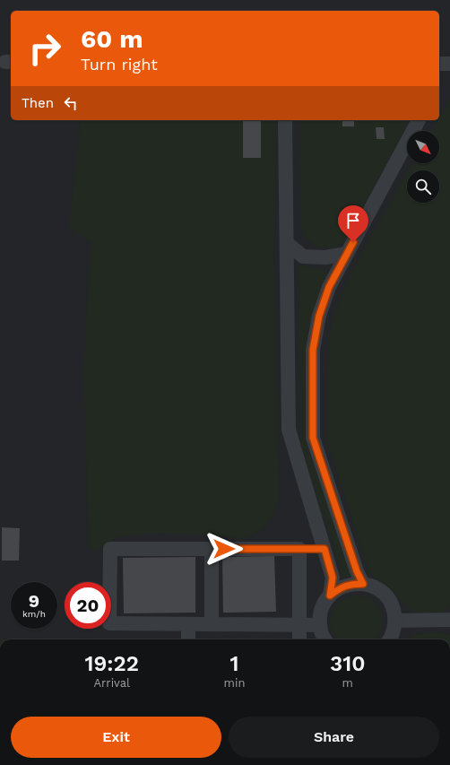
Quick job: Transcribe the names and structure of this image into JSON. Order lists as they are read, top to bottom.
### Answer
{
  "north": "bottom right",
  "page": {
    "turn": ["60 m", "Turn right"],
    "then": "Then",
    "speed": "9 km/h",
    "limit": "20",
    "eta": [
      "19:22",
      "Arrival",
      "1",
      "min",
      "310",
      "m"
    ],
    "buttons": ["Exit", "Share"]
  }
}
